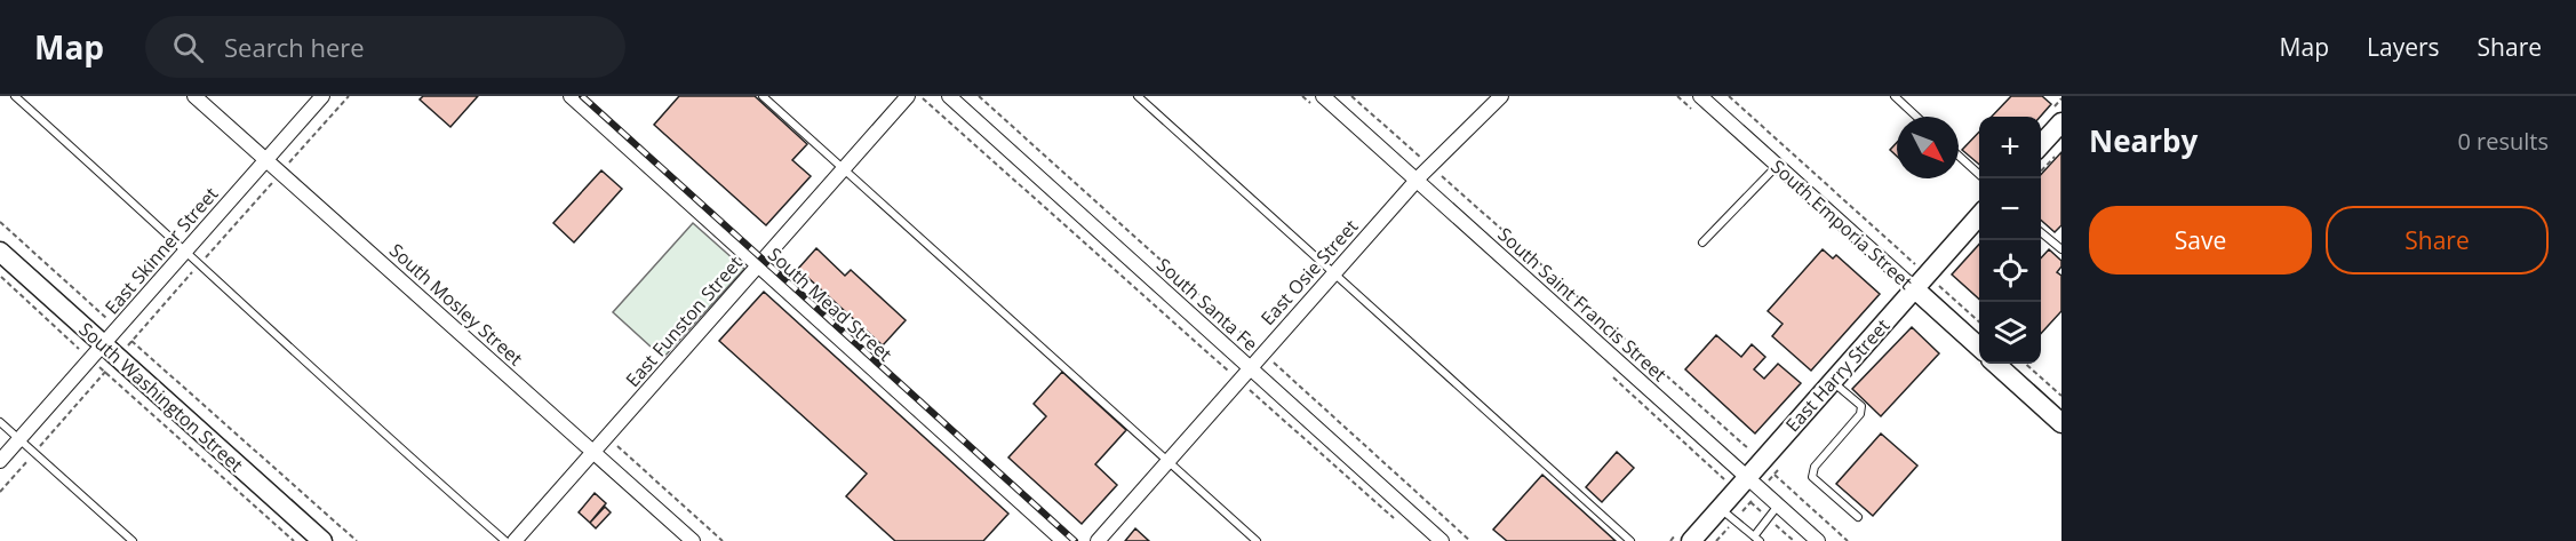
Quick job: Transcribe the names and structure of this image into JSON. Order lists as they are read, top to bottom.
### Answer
{
  "streets": {
    "street": [
      "South Emporia Street",
      "East Skinner Street",
      "East Osie Street",
      "South Mosley Street",
      "South Mead Street",
      "South Santa Fe",
      "South Saint Francis Street",
      "East Funston Street",
      "East Harry Street",
      "South Washington Street"
    ]
  },
  "crossings": [
    ["South Emporia Street", "East Harry Street"],
    ["East Skinner Street", "South Mosley Street"],
    ["East Skinner Street", "South Washington Street"],
    ["East Osie Street", "South Santa Fe"],
    ["East Osie Street", "South Saint Francis Street"],
    ["South Mosley Street", "East Funston Street"],
    ["South Mead Street", "East Funston Street"],
    ["South Saint Francis Street", "East Harry Street"]
  ],
  "north": "bottom right",
  "page": {
    "header": "Map",
    "search": "Search here",
    "nav": ["Map", "Layers", "Share"],
    "heading": ["Nearby", "0 results"],
    "map_buttons": ["+", "−"],
    "buttons": ["Save", "Share"]
  }
}
